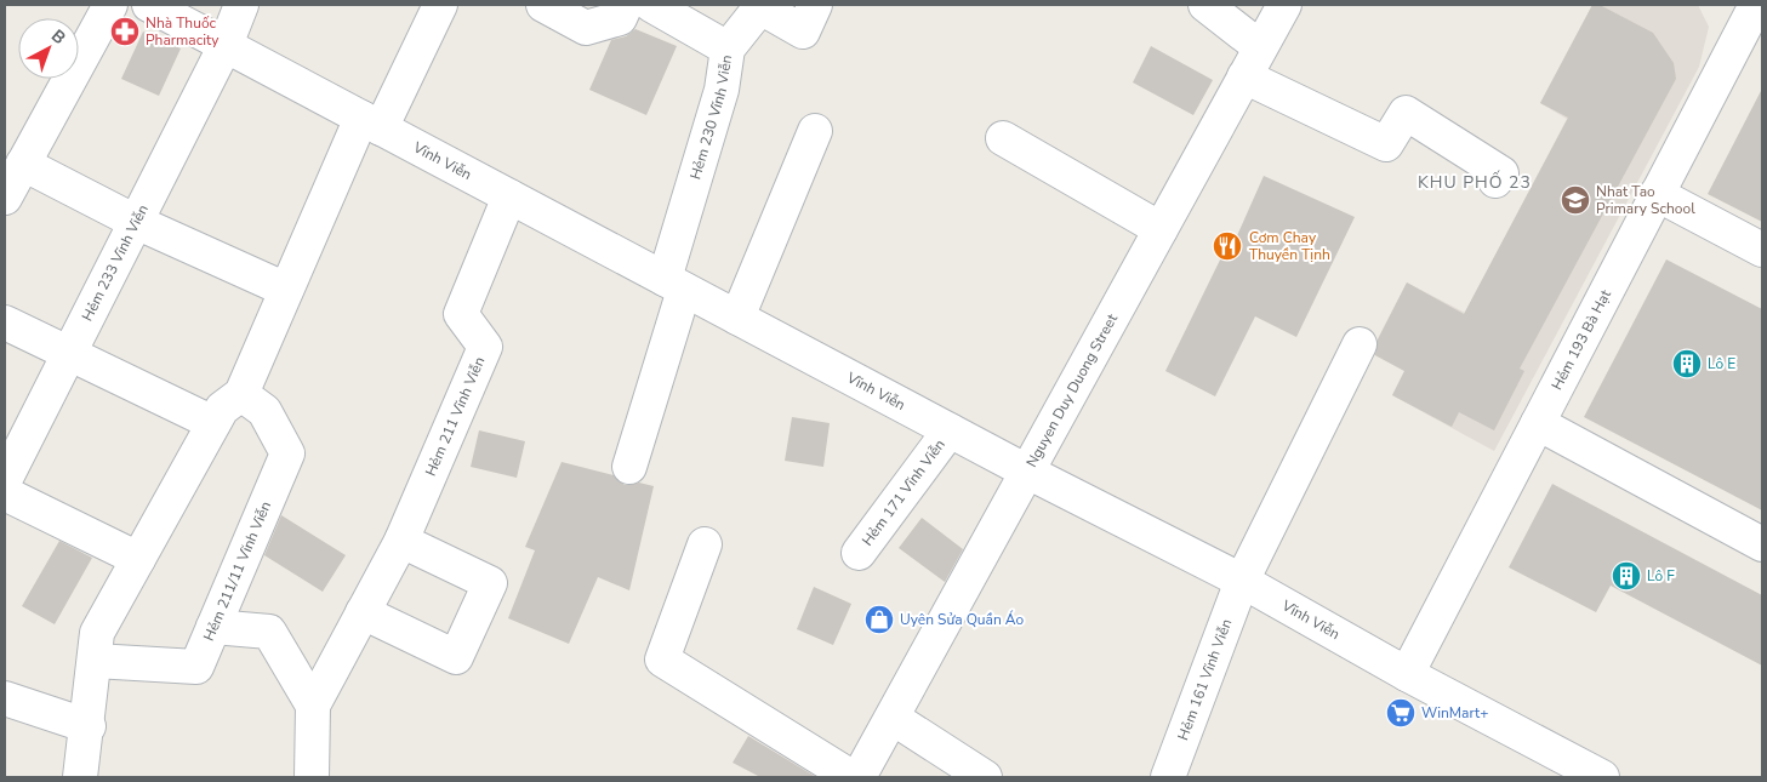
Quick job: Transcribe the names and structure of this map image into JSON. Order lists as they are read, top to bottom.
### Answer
{
  "streets": {
    "street": [
      "Hẻm 230 Vĩnh Viễn",
      "Vĩnh Viễn",
      "Hẻm 233 Vĩnh Viễn",
      "Hẻm 193 Bà Hạt",
      "Nguyen Duy Duong Street",
      "Hẻm 211 Vĩnh Viễn",
      "Hẻm 171 Vĩnh Viễn",
      "Hẻm 211/11 Vĩnh Viễn",
      "Hẻm 161 Vĩnh Viễn"
    ]
  },
  "crossings": [
    ["Hẻm 230 Vĩnh Viễn", "Vĩnh Viễn"],
    ["Vĩnh Viễn", "Hẻm 233 Vĩnh Viễn"],
    ["Vĩnh Viễn", "Hẻm 193 Bà Hạt"],
    ["Vĩnh Viễn", "Nguyen Duy Duong Street"],
    ["Vĩnh Viễn", "Hẻm 211 Vĩnh Viễn"],
    ["Vĩnh Viễn", "Hẻm 171 Vĩnh Viễn"],
    ["Vĩnh Viễn", "Hẻm 161 Vĩnh Viễn"]
  ],
  "districts": ["KHU PHỐ 23"],
  "places": {
    "pharmacy": ["Nhà Thuốc Pharmacity"],
    "school or university": ["Nhat Tao Primary School"],
    "restaurant": ["Cơm Chay Thuyền Tịnh"],
    "building": ["Lô E", "Lô F"],
    "shop": ["Uyên Sửa Quần Áo"],
    "supermarket": ["WinMart+"]
  },
  "north": "top right"
}
